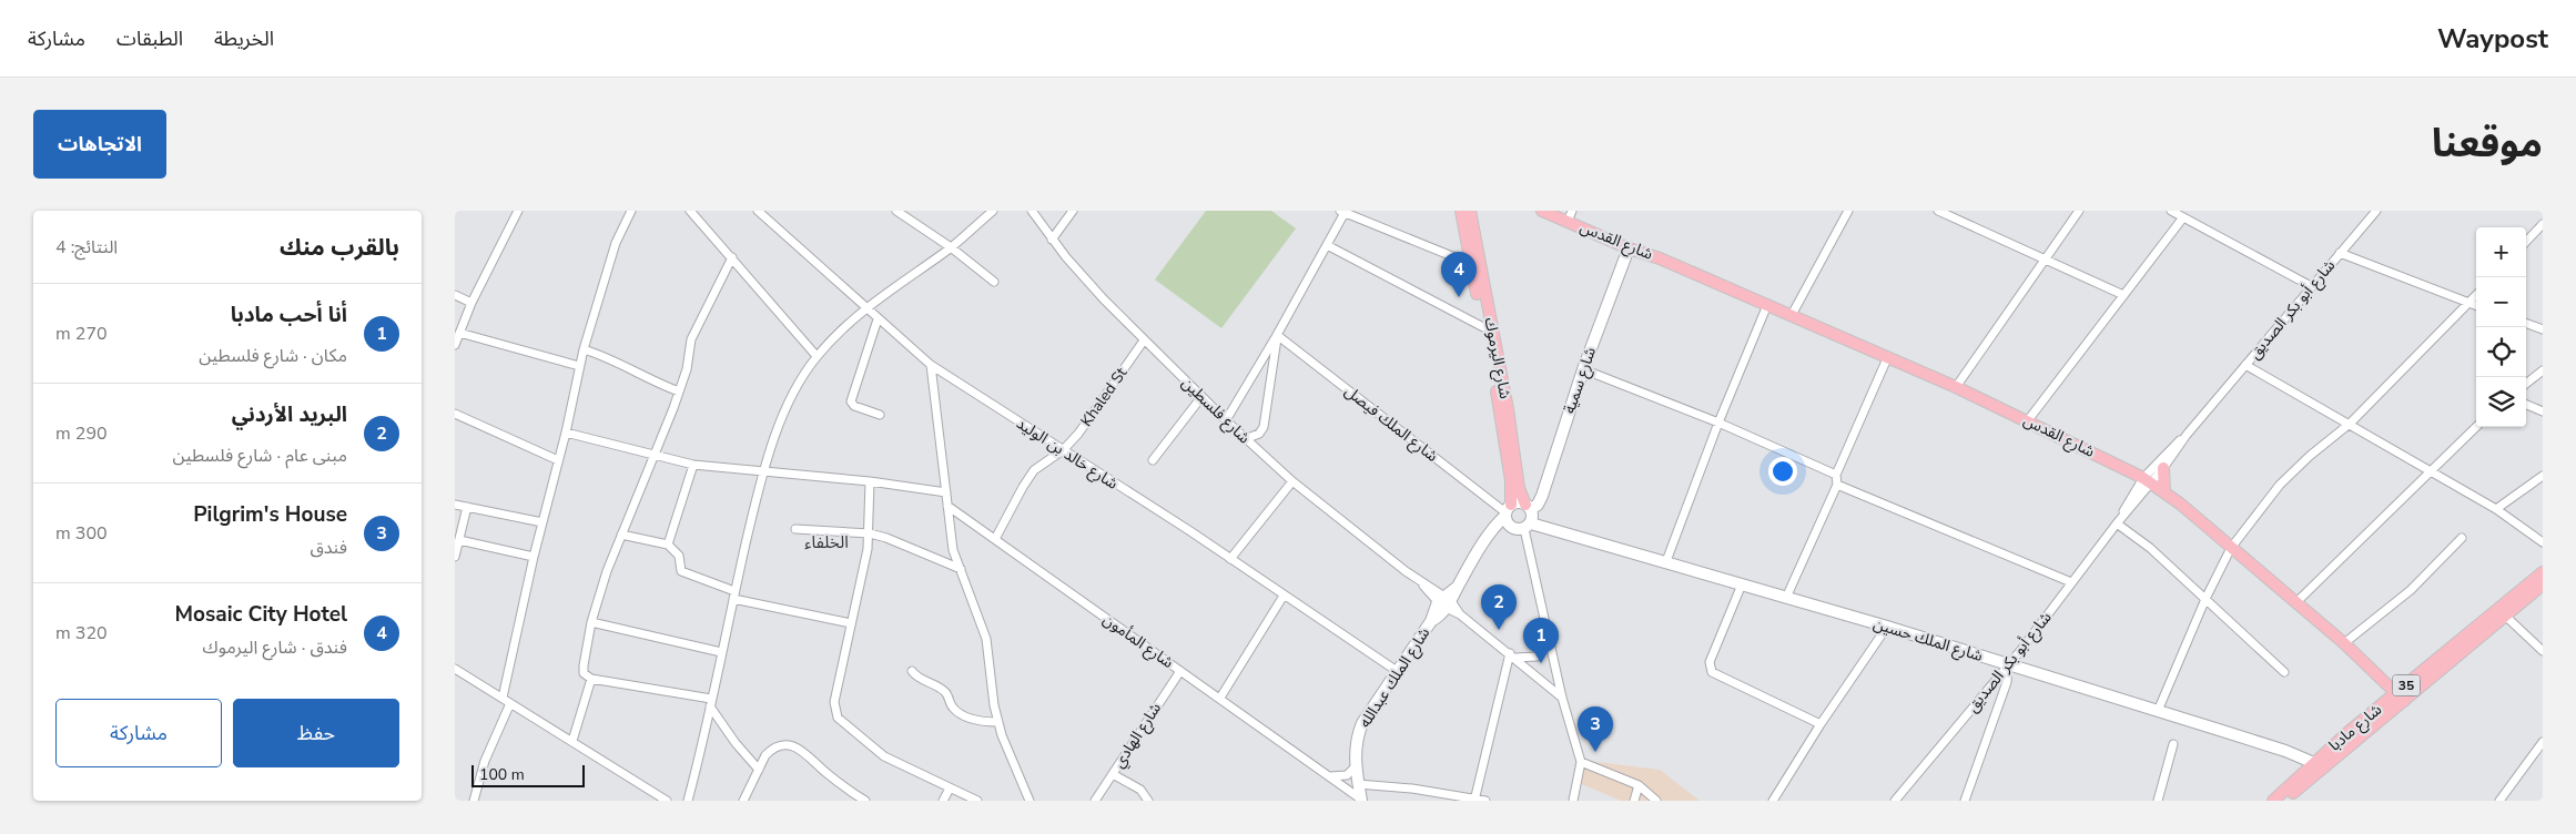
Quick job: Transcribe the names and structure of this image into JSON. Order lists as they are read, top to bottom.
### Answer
{
  "streets": {
    "main road": [
      "شارع القدس",
      "شارع اليرموك",
      "شارع سمية",
      "شارع الملك حسين",
      "شارع الملك عبدالله",
      "35",
      "شارع مادبا"
    ],
    "street": [
      "شارع أبو بكر الصديق",
      "Khaled St",
      "شارع فلسطين",
      "شارع الملك فيصل",
      "شارع خالد بن الوليد",
      "شارع المأمون",
      "شارع الهادي"
    ]
  },
  "crossings": [
    ["شارع القدس", "شارع أبو بكر الصديق"],
    ["شارع القدس", "شارع سمية"],
    ["شارع القدس", "شارع مادبا"],
    ["شارع أبو بكر الصديق", "شارع الملك حسين"],
    ["شارع اليرموك", "شارع سمية"],
    ["شارع اليرموك", "شارع الملك فيصل"],
    ["شارع اليرموك", "شارع الملك حسين"],
    ["شارع سمية", "شارع الملك فيصل"],
    ["شارع سمية", "شارع الملك حسين"],
    ["Khaled St", "شارع فلسطين"],
    ["Khaled St", "شارع خالد بن الوليد"],
    ["Khaled St", "شارع المأمون"],
    ["شارع فلسطين", "شارع الملك عبدالله"],
    ["شارع الملك فيصل", "شارع الملك حسين"],
    ["شارع خالد بن الوليد", "شارع الملك عبدالله"],
    ["شارع الملك حسين", "شارع مادبا"],
    ["شارع المأمون", "شارع الملك عبدالله"],
    ["شارع المأمون", "شارع الهادي"]
  ],
  "districts": ["الخلفاء"],
  "scale_bar": "100 m",
  "page": {
    "header": "Waypost",
    "nav": ["الخريطة", "الطبقات", "مشاركة"],
    "title": "موقعنا",
    "buttons": [
      "الاتجاهات",
      ["حفظ", "مشاركة"]
    ],
    "heading": ["بالقرب منك", "النتائج: 4"],
    "map_buttons": ["+", "−"],
    "pins": [
      "4",
      "2",
      "1",
      "3"
    ],
    "list": [
      {
        "mark": "1",
        "name": "أنا أحب مادبا",
        "note": "مكان · شارع فلسطين",
        "value": "270 m"
      },
      {
        "mark": "2",
        "name": "البريد الأردني",
        "note": "مبنى عام · شارع فلسطين",
        "value": "290 m"
      },
      {
        "mark": "3",
        "name": "Pilgrim's House",
        "note": "فندق",
        "value": "300 m"
      },
      {
        "mark": "4",
        "name": "Mosaic City Hotel",
        "note": "فندق · شارع اليرموك",
        "value": "320 m"
      }
    ],
    "scale": "100 m"
  }
}
